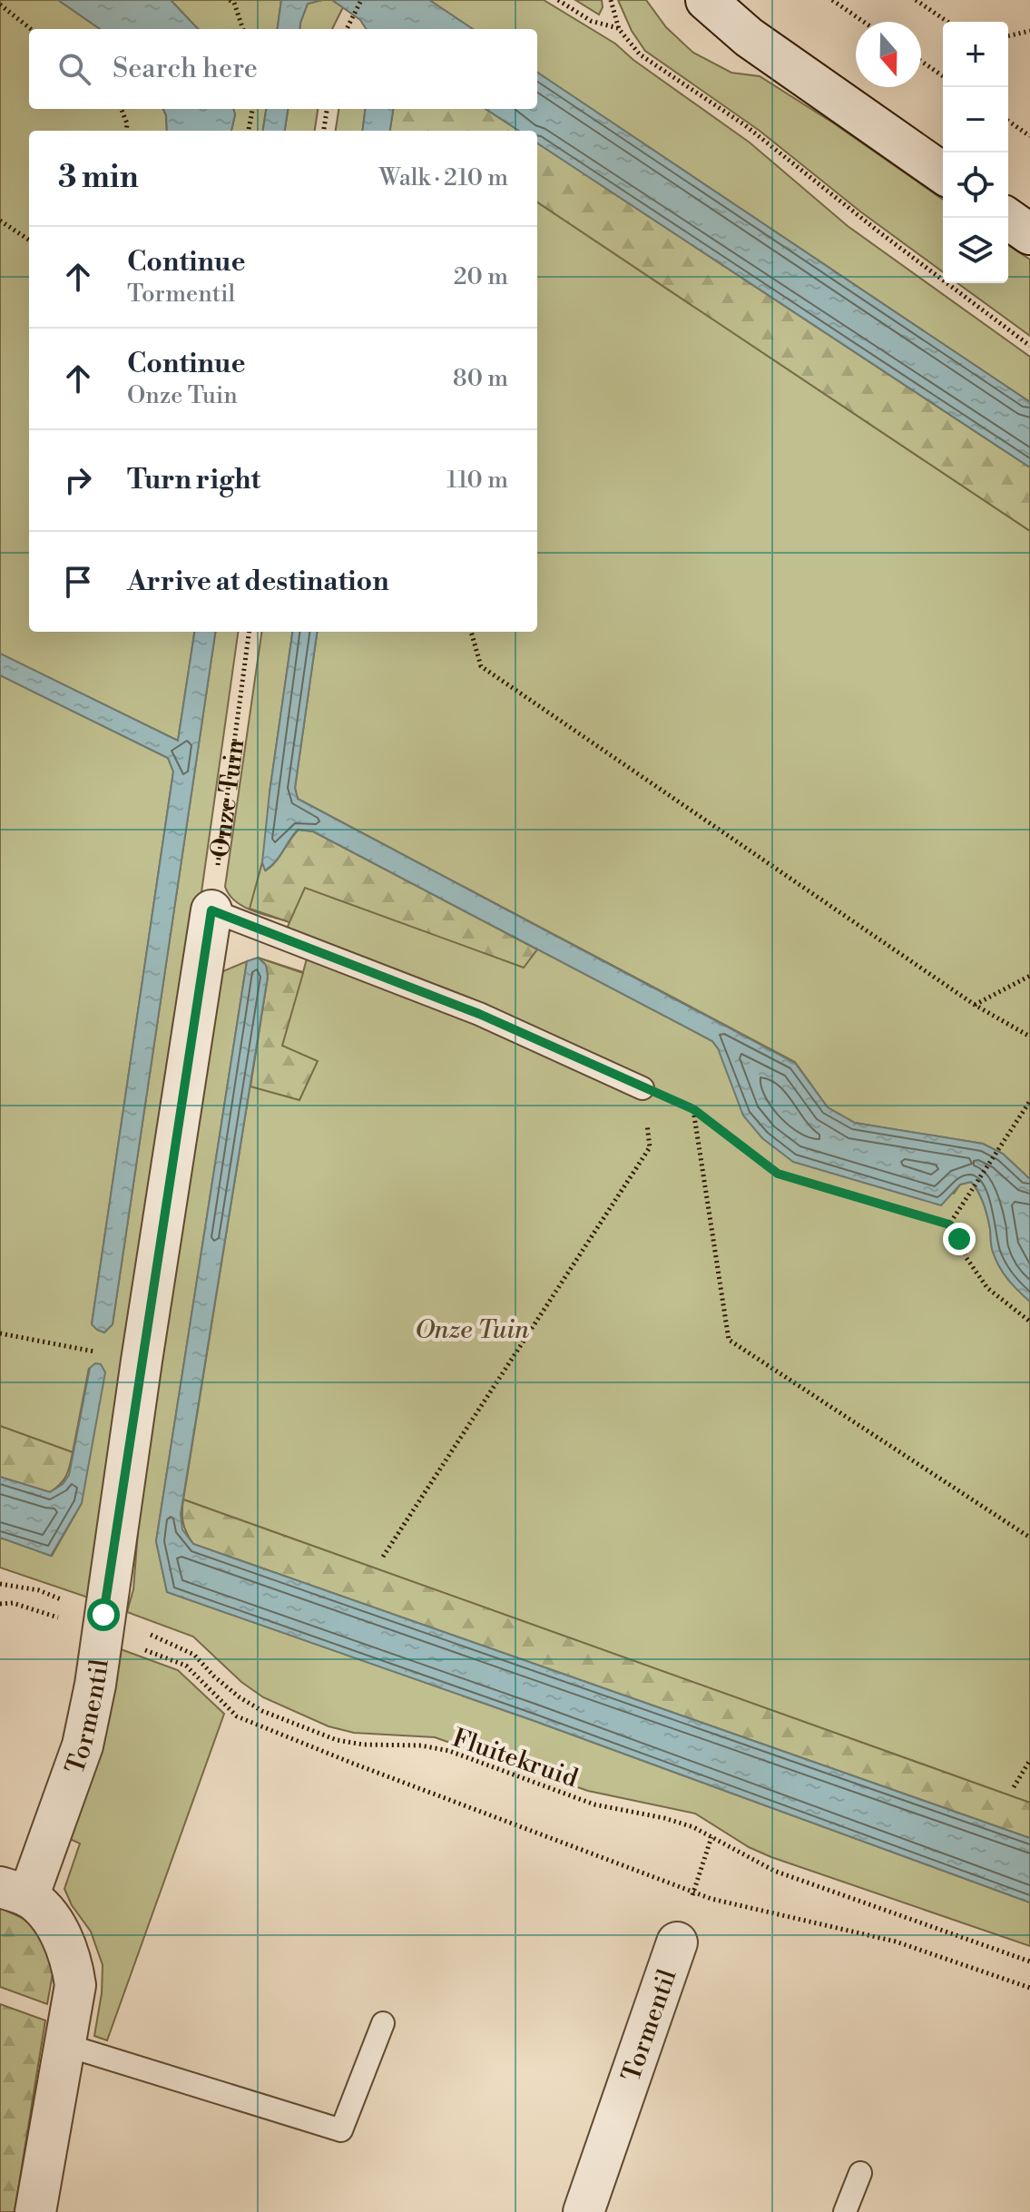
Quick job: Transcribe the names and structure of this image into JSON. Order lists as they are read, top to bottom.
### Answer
{
  "streets": {
    "street": ["Tormentil"],
    "path": ["Onze Tuin", "Fluitekruid"]
  },
  "crossings": [
    ["Tormentil", "Fluitekruid"]
  ],
  "parks": ["Onze Tuin"],
  "north": "bottom",
  "page": {
    "map_buttons": ["+", "−"],
    "search": "Search here",
    "heading": ["3 min", "Walk · 210 m"],
    "list": [
      ["Continue", "Tormentil", "20 m"],
      ["Continue", "Onze Tuin", "80 m"],
      ["Turn right", "110 m"],
      "Arrive at destination"
    ]
  }
}
